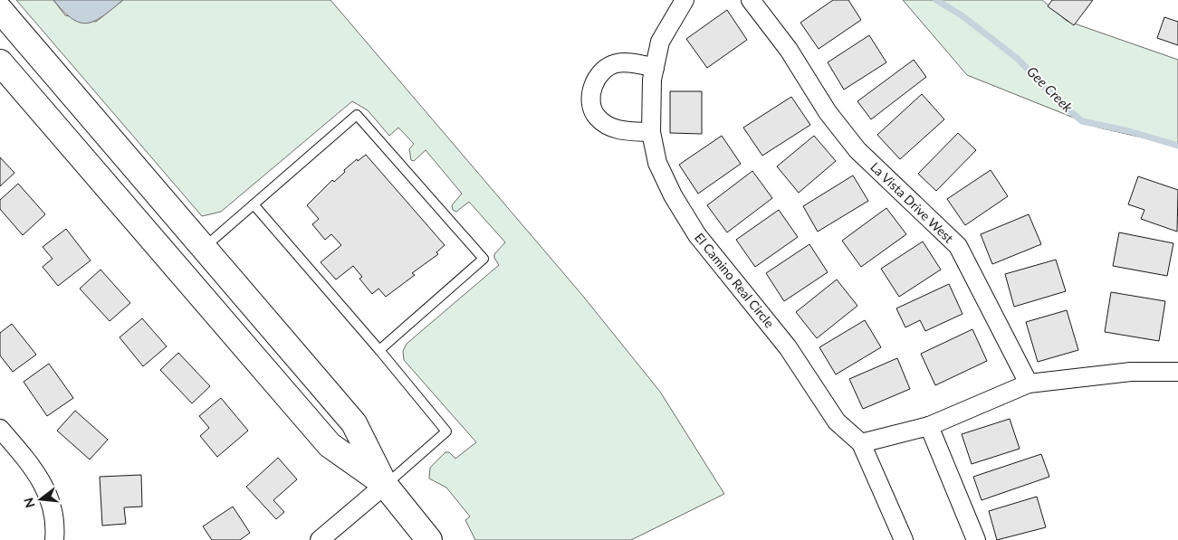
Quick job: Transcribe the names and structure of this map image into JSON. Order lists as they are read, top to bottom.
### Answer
{
  "streets": {
    "street": ["La Vista Drive West", "El Camino Real Circle"]
  },
  "water": ["Gee Creek"],
  "north": "left"
}
